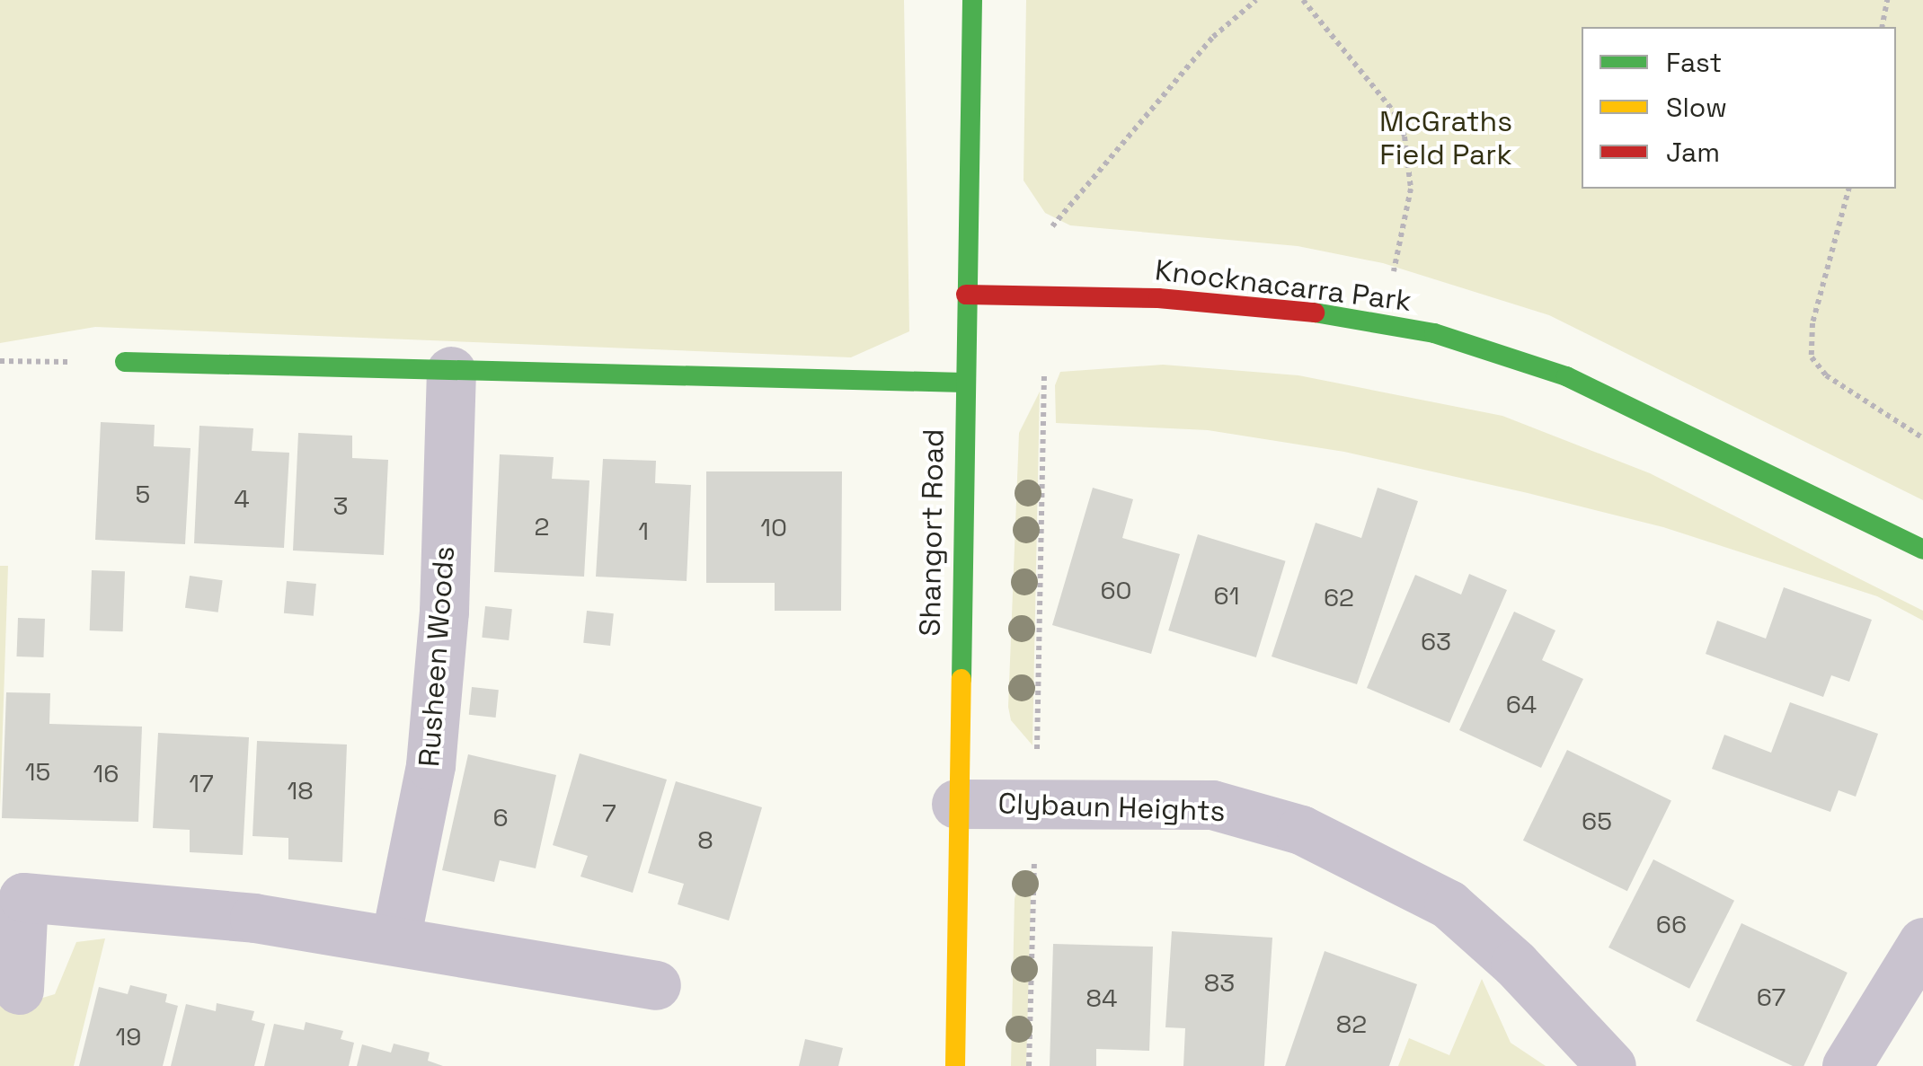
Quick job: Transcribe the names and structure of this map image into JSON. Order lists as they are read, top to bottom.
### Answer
{
  "streets": {
    "street": [
      "Knocknacarra Park",
      "Shangort Road",
      "Rusheen Woods",
      "Clybaun Heights"
    ]
  },
  "crossings": [
    ["Knocknacarra Park", "Shangort Road"],
    ["Shangort Road", "Clybaun Heights"]
  ],
  "parks": ["McGraths Field Park"],
  "house_numbers": [
    "5",
    "4",
    "3",
    "2",
    "10",
    "1",
    "60",
    "61",
    "62",
    "63",
    "64",
    "15",
    "16",
    "17",
    "18",
    "7",
    "6",
    "65",
    "8",
    "66",
    "83",
    "67",
    "84",
    "82",
    "19"
  ],
  "legend": ["Fast", "Slow", "Jam"]
}
